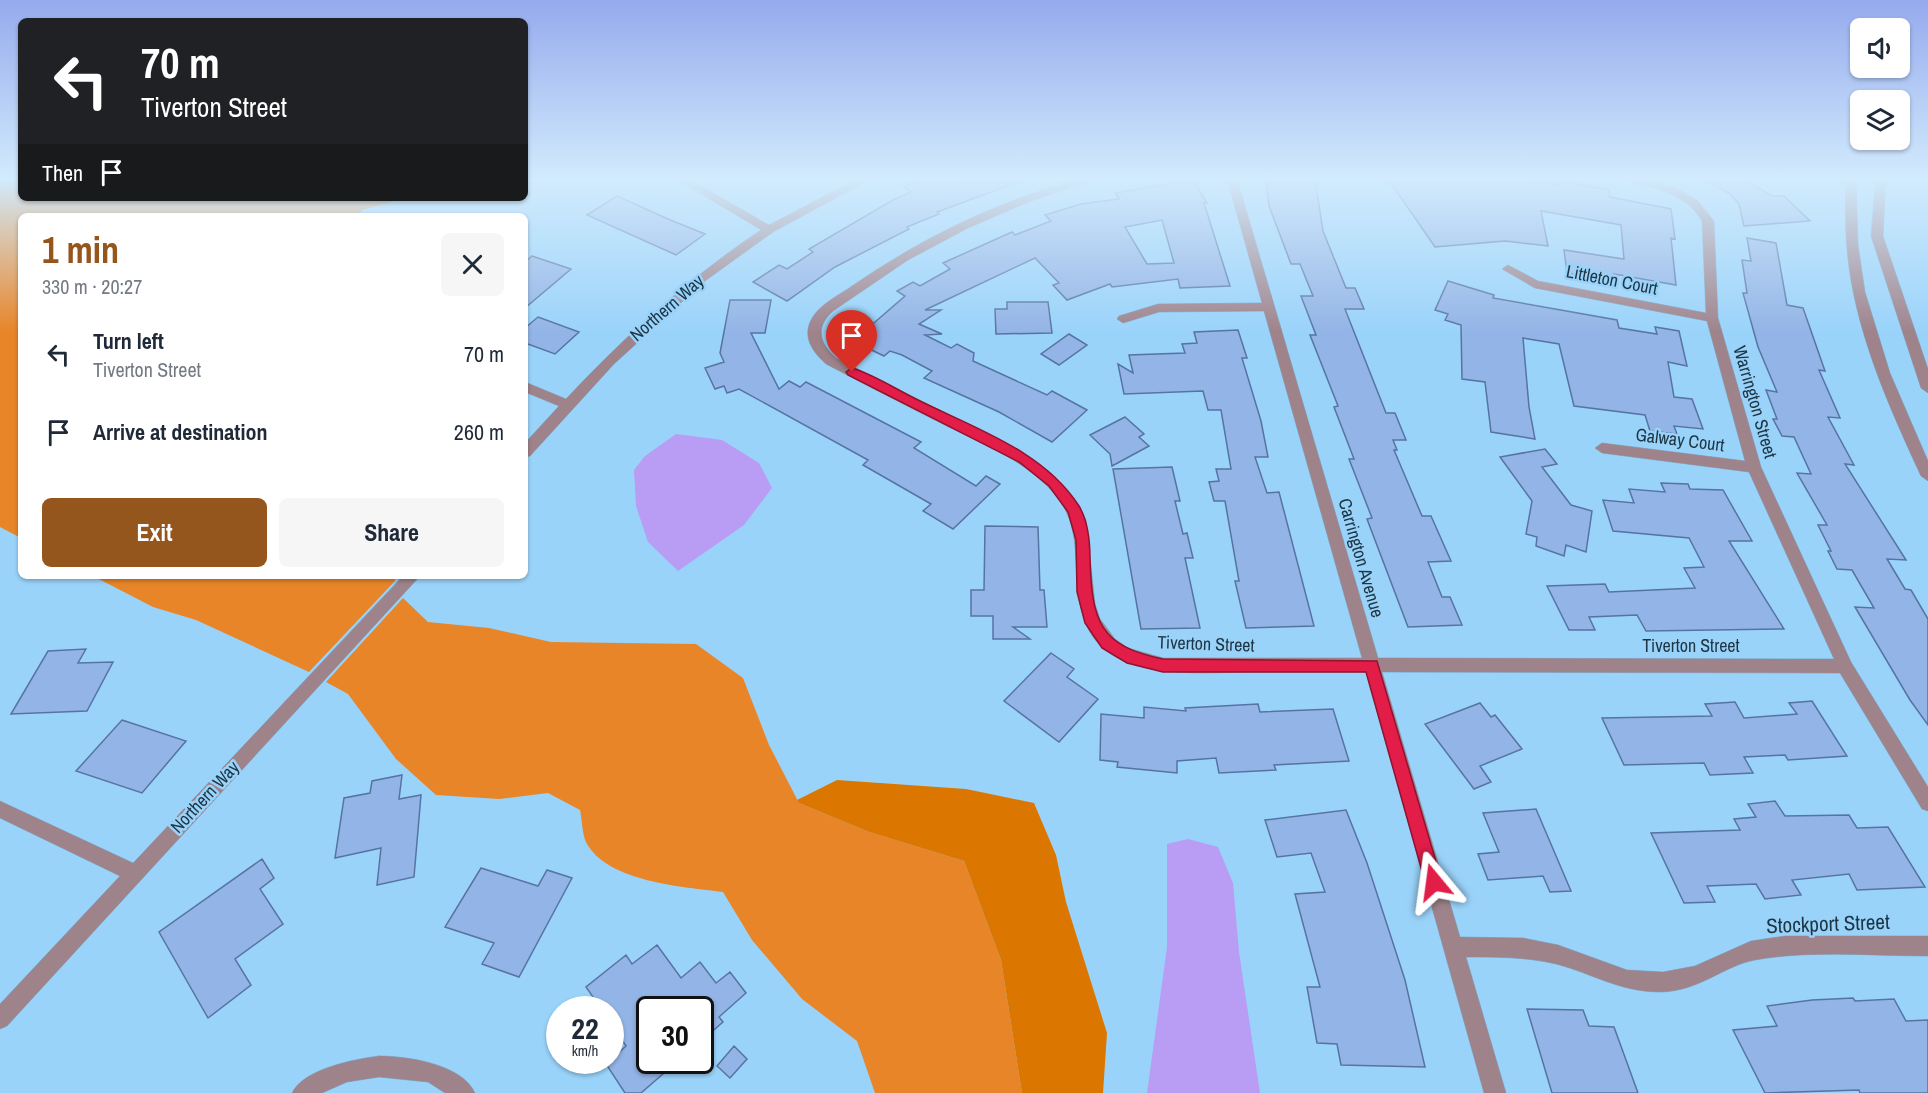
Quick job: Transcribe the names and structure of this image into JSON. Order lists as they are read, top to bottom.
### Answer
{
  "streets": {
    "street": [
      "Littleton Court",
      "Northern Way",
      "Warrington Street",
      "Galway Court",
      "Carrington Avenue",
      "Tiverton Street",
      "Stockport Street"
    ]
  },
  "crossings": [
    ["Littleton Court", "Warrington Street"],
    ["Warrington Street", "Galway Court"],
    ["Warrington Street", "Tiverton Street"],
    ["Carrington Avenue", "Tiverton Street"],
    ["Carrington Avenue", "Stockport Street"]
  ],
  "page": {
    "turn": ["70 m", "Tiverton Street"],
    "then": "Then",
    "heading": ["1 min", "330 m · 20:27"],
    "list": [
      {
        "name": "Turn left",
        "note": "Tiverton Street",
        "value": "70 m"
      },
      {
        "name": "Arrive at destination",
        "value": "260 m"
      }
    ],
    "buttons": ["Exit", "Share"],
    "speed": "22 km/h",
    "limit": "30"
  }
}
